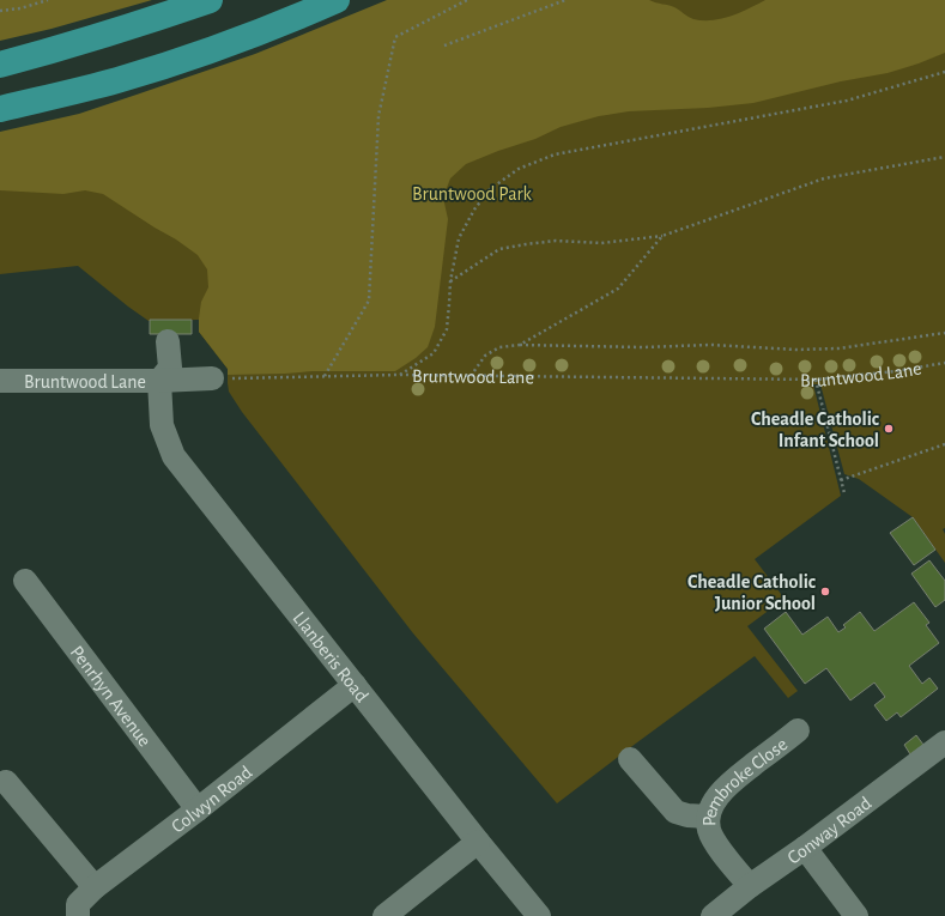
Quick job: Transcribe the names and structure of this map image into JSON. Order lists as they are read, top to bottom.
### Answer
{
  "streets": {
    "street": [
      "Bruntwood Lane",
      "Llanberis Road",
      "Penrhyn Avenue",
      "Pembroke Close",
      "Colwyn Road",
      "Conway Road"
    ]
  },
  "crossings": [
    ["Bruntwood Lane", "Llanberis Road"],
    ["Llanberis Road", "Colwyn Road"],
    ["Penrhyn Avenue", "Colwyn Road"],
    ["Pembroke Close", "Conway Road"]
  ],
  "parks": ["Bruntwood Park"],
  "places": ["Cheadle Catholic Infant School", "Cheadle Catholic Junior School"]
}
